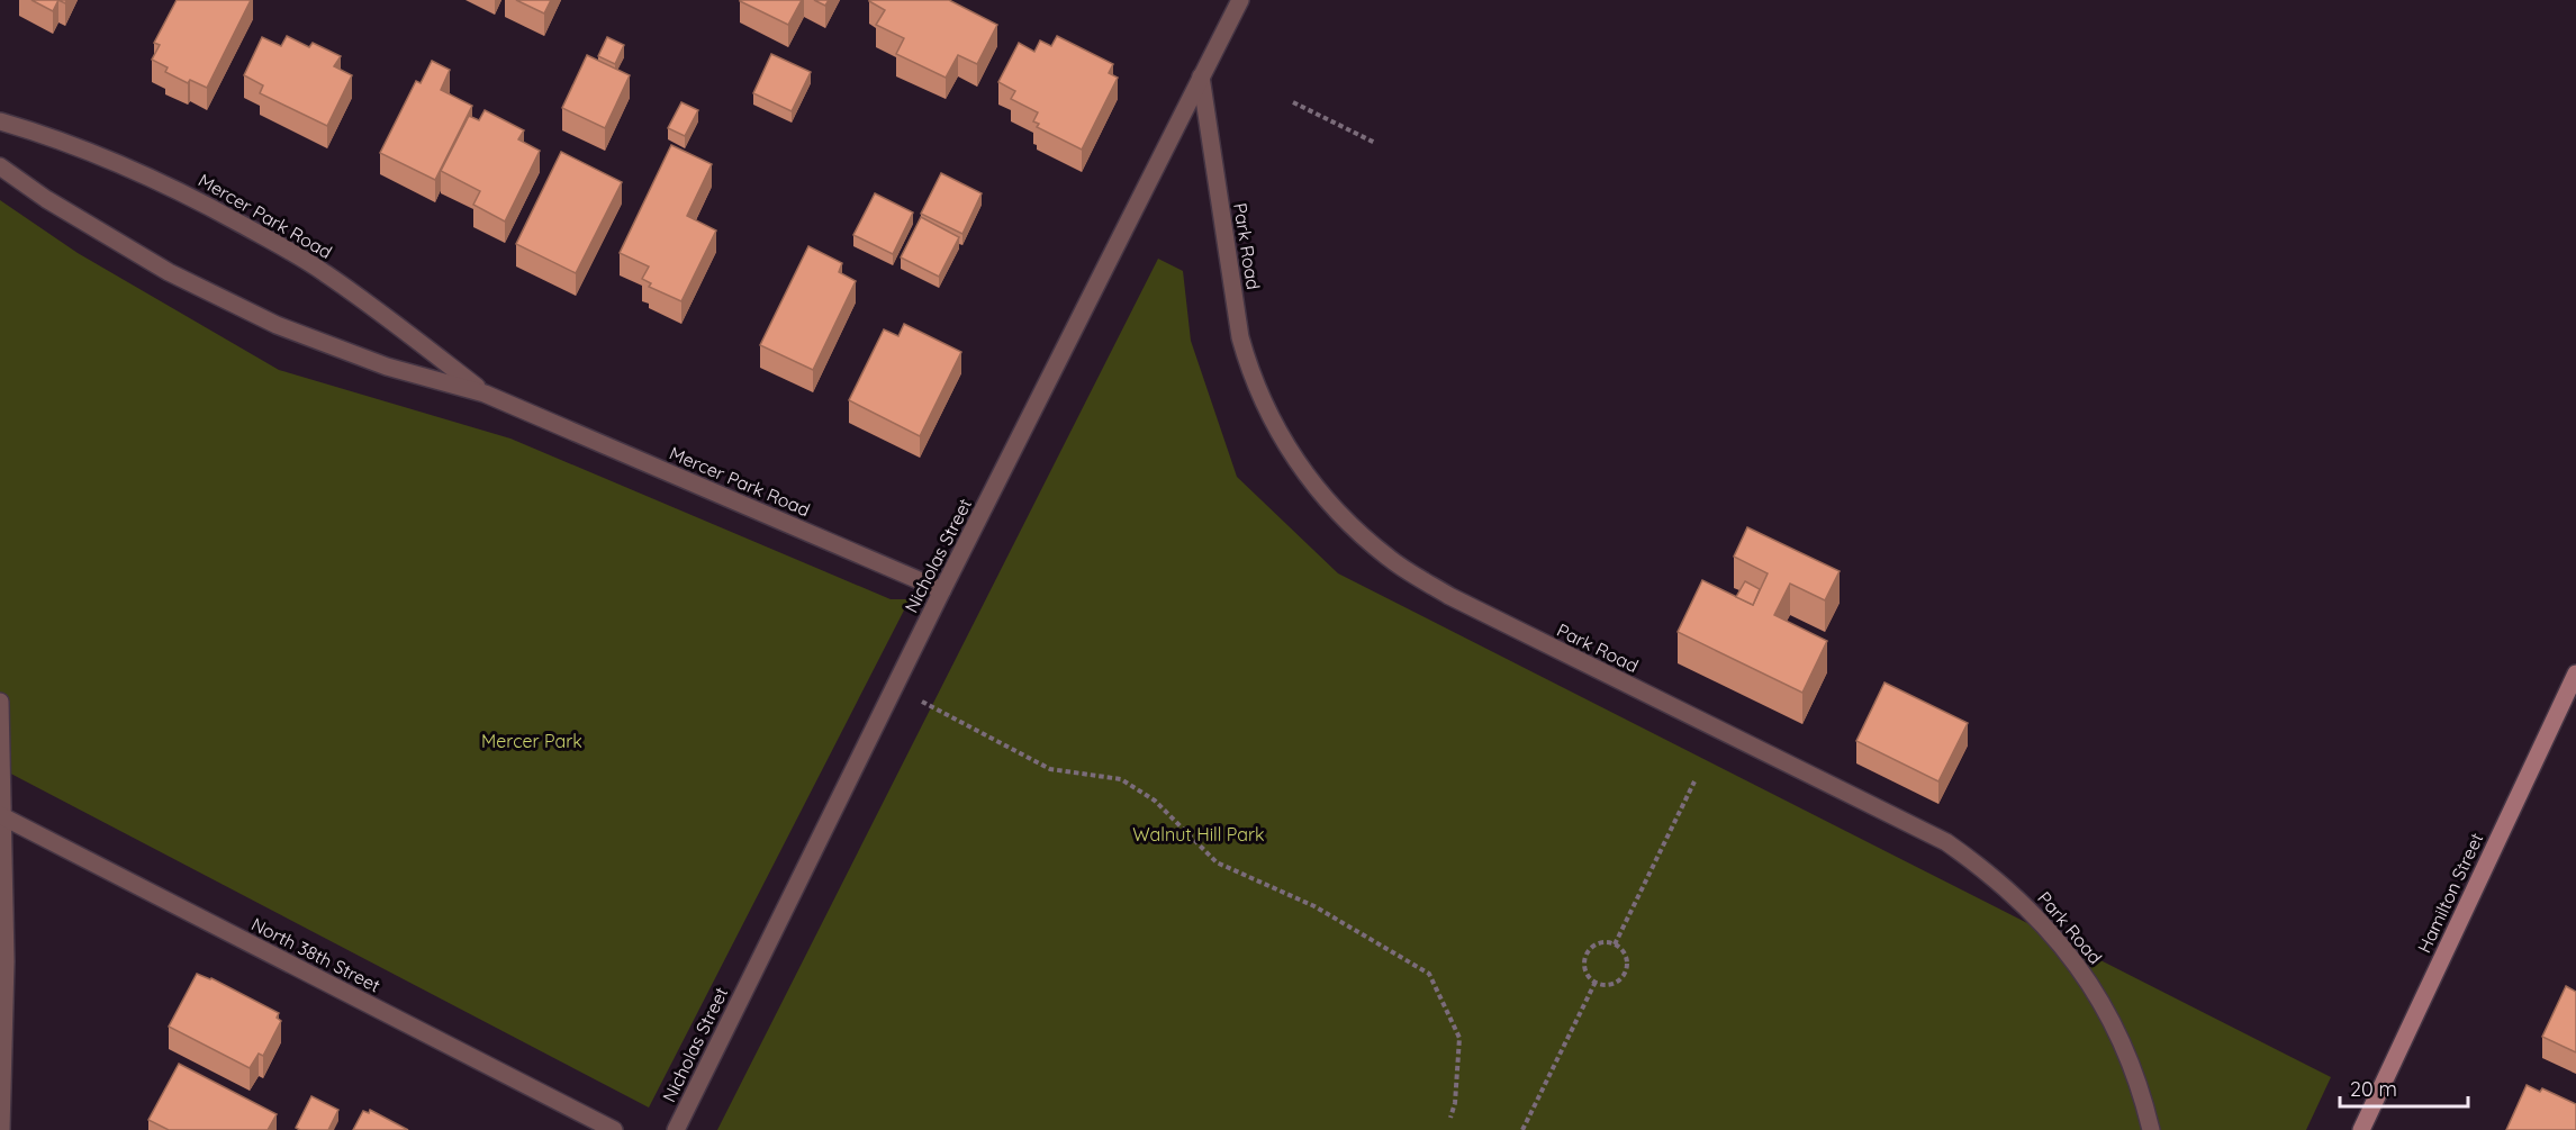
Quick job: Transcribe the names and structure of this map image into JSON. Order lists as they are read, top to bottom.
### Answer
{
  "streets": {
    "main road": ["Hamilton Street"],
    "street": [
      "Mercer Park Road",
      "Park Road",
      "Nicholas Street",
      "North 38th Street"
    ]
  },
  "crossings": [
    ["Mercer Park Road", "Nicholas Street"],
    ["Park Road", "Nicholas Street"]
  ],
  "parks": ["Mercer Park", "Walnut Hill Park"],
  "scale_bar": "20 m"
}
